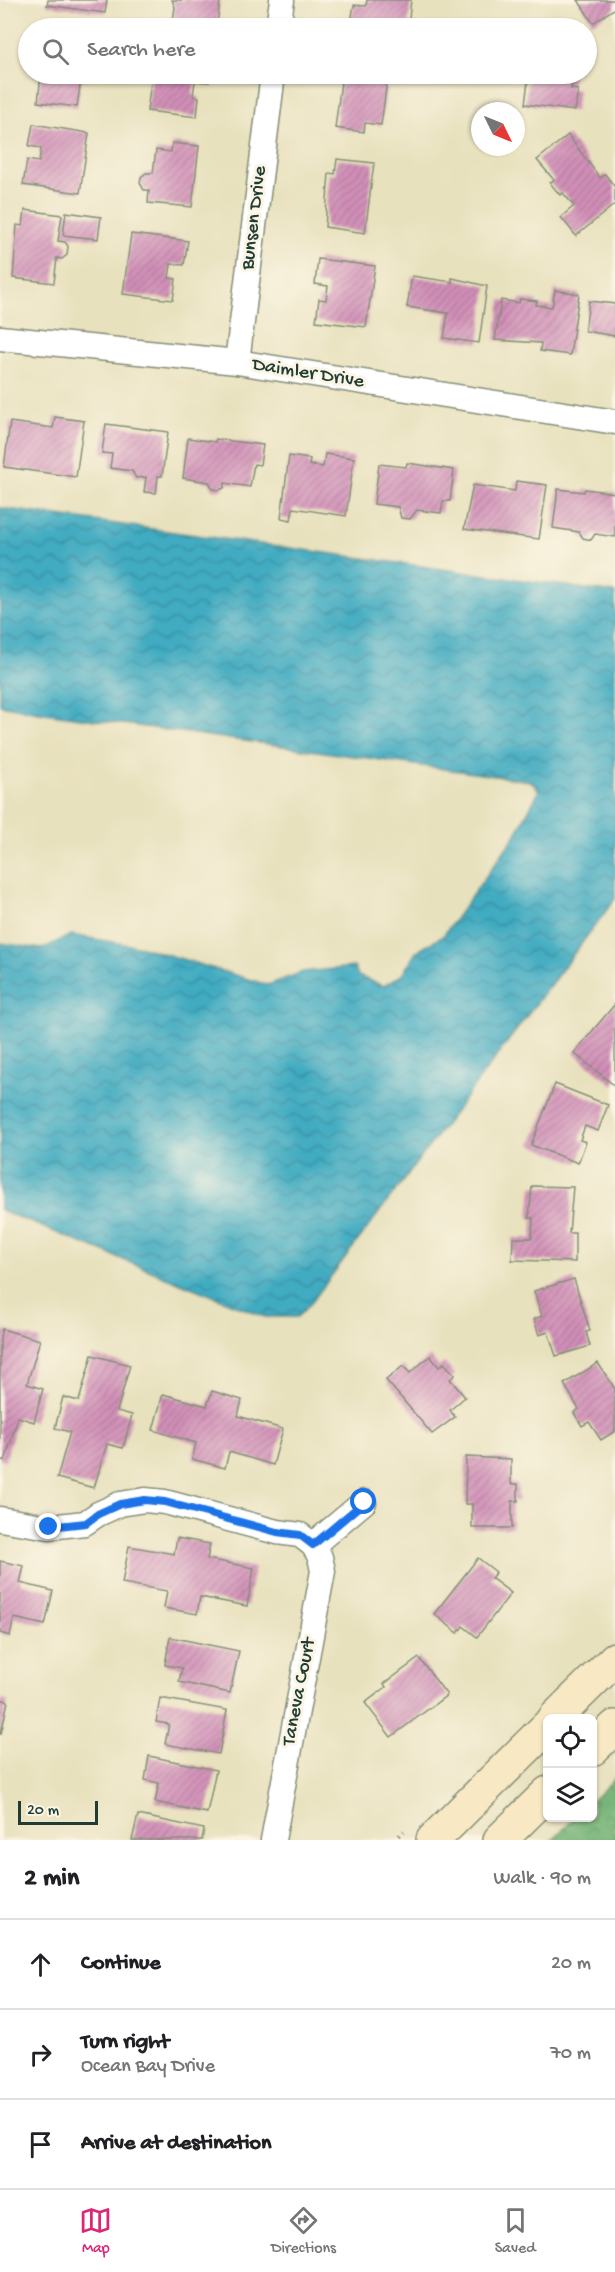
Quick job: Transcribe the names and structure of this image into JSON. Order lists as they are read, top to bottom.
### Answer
{
  "streets": {
    "street": ["Bunsen Drive", "Daimler Drive", "Taneva Court"]
  },
  "crossings": [
    ["Bunsen Drive", "Daimler Drive"]
  ],
  "scale_bar": "20 m",
  "north": "bottom right",
  "page": {
    "search": "Search here",
    "scale": "20 m",
    "heading": ["2 min", "Walk · 90 m"],
    "list": [
      ["Continue", "20 m"],
      ["Turn right", "Ocean Bay Drive", "70 m"],
      "Arrive at destination"
    ],
    "nav": ["Map", "Directions", "Saved"]
  }
}
